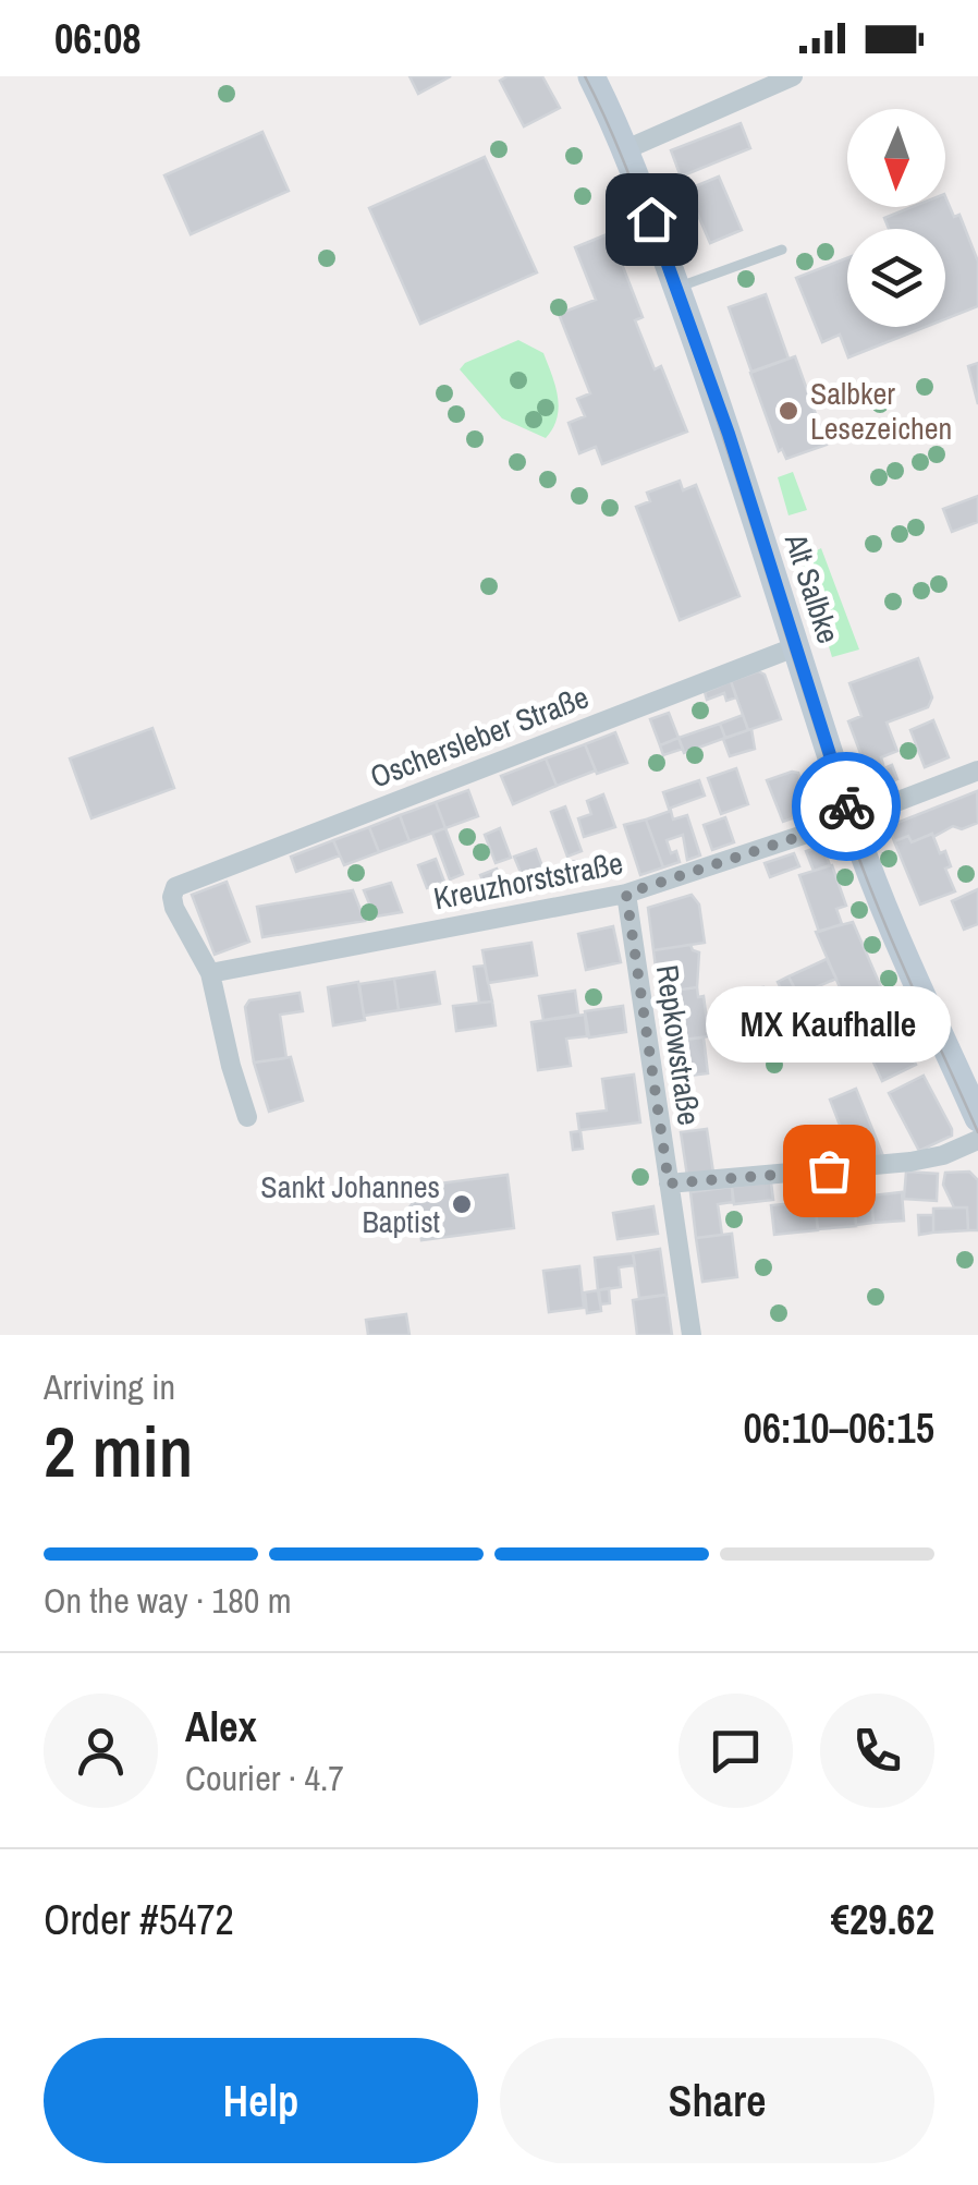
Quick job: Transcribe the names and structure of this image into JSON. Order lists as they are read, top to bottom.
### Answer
{
  "streets": {
    "main road": ["Alt Salbke"],
    "street": ["Oschersleber Straße", "Kreuzhorststraße", "Repkowstraße"]
  },
  "crossings": [
    ["Alt Salbke", "Oschersleber Straße"],
    ["Alt Salbke", "Kreuzhorststraße"],
    ["Oschersleber Straße", "Kreuzhorststraße"],
    ["Kreuzhorststraße", "Repkowstraße"]
  ],
  "places": ["Salbker Lesezeichen", "MX Kaufhalle", "Sankt Johannes Baptist"],
  "north": "bottom",
  "page": {
    "status": "06:08",
    "bubble": "MX Kaufhalle",
    "heading": ["2 min", "Arriving in", "06:10–06:15"],
    "panel": [
      "Alex",
      "Courier · 4.7",
      "Order #5472",
      "€29.62"
    ],
    "bar": "On the way · 180 m",
    "buttons": ["Help", "Share"]
  }
}
